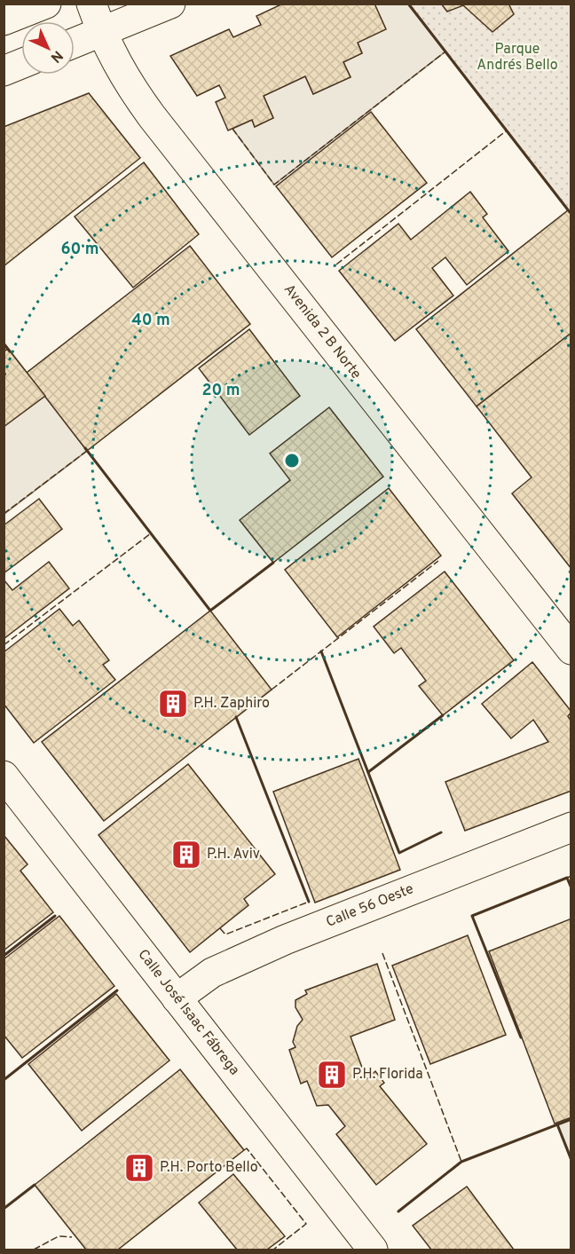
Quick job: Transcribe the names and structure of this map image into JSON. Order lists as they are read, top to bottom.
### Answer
{
  "streets": {
    "street": ["Avenida 2 B Norte", "Calle 56 Oeste", "Calle José Isaac Fábrega"]
  },
  "crossings": [
    ["Calle 56 Oeste", "Calle José Isaac Fábrega"]
  ],
  "parks": ["Parque Andrés Bello"],
  "places": {
    "building": [
      "P.H. Zaphiro",
      "P.H. Aviv",
      "P.H. Florida",
      "P.H. Porto Bello"
    ]
  },
  "north": "bottom right",
  "rings": ["60 m", "40 m", "20 m"]
}
